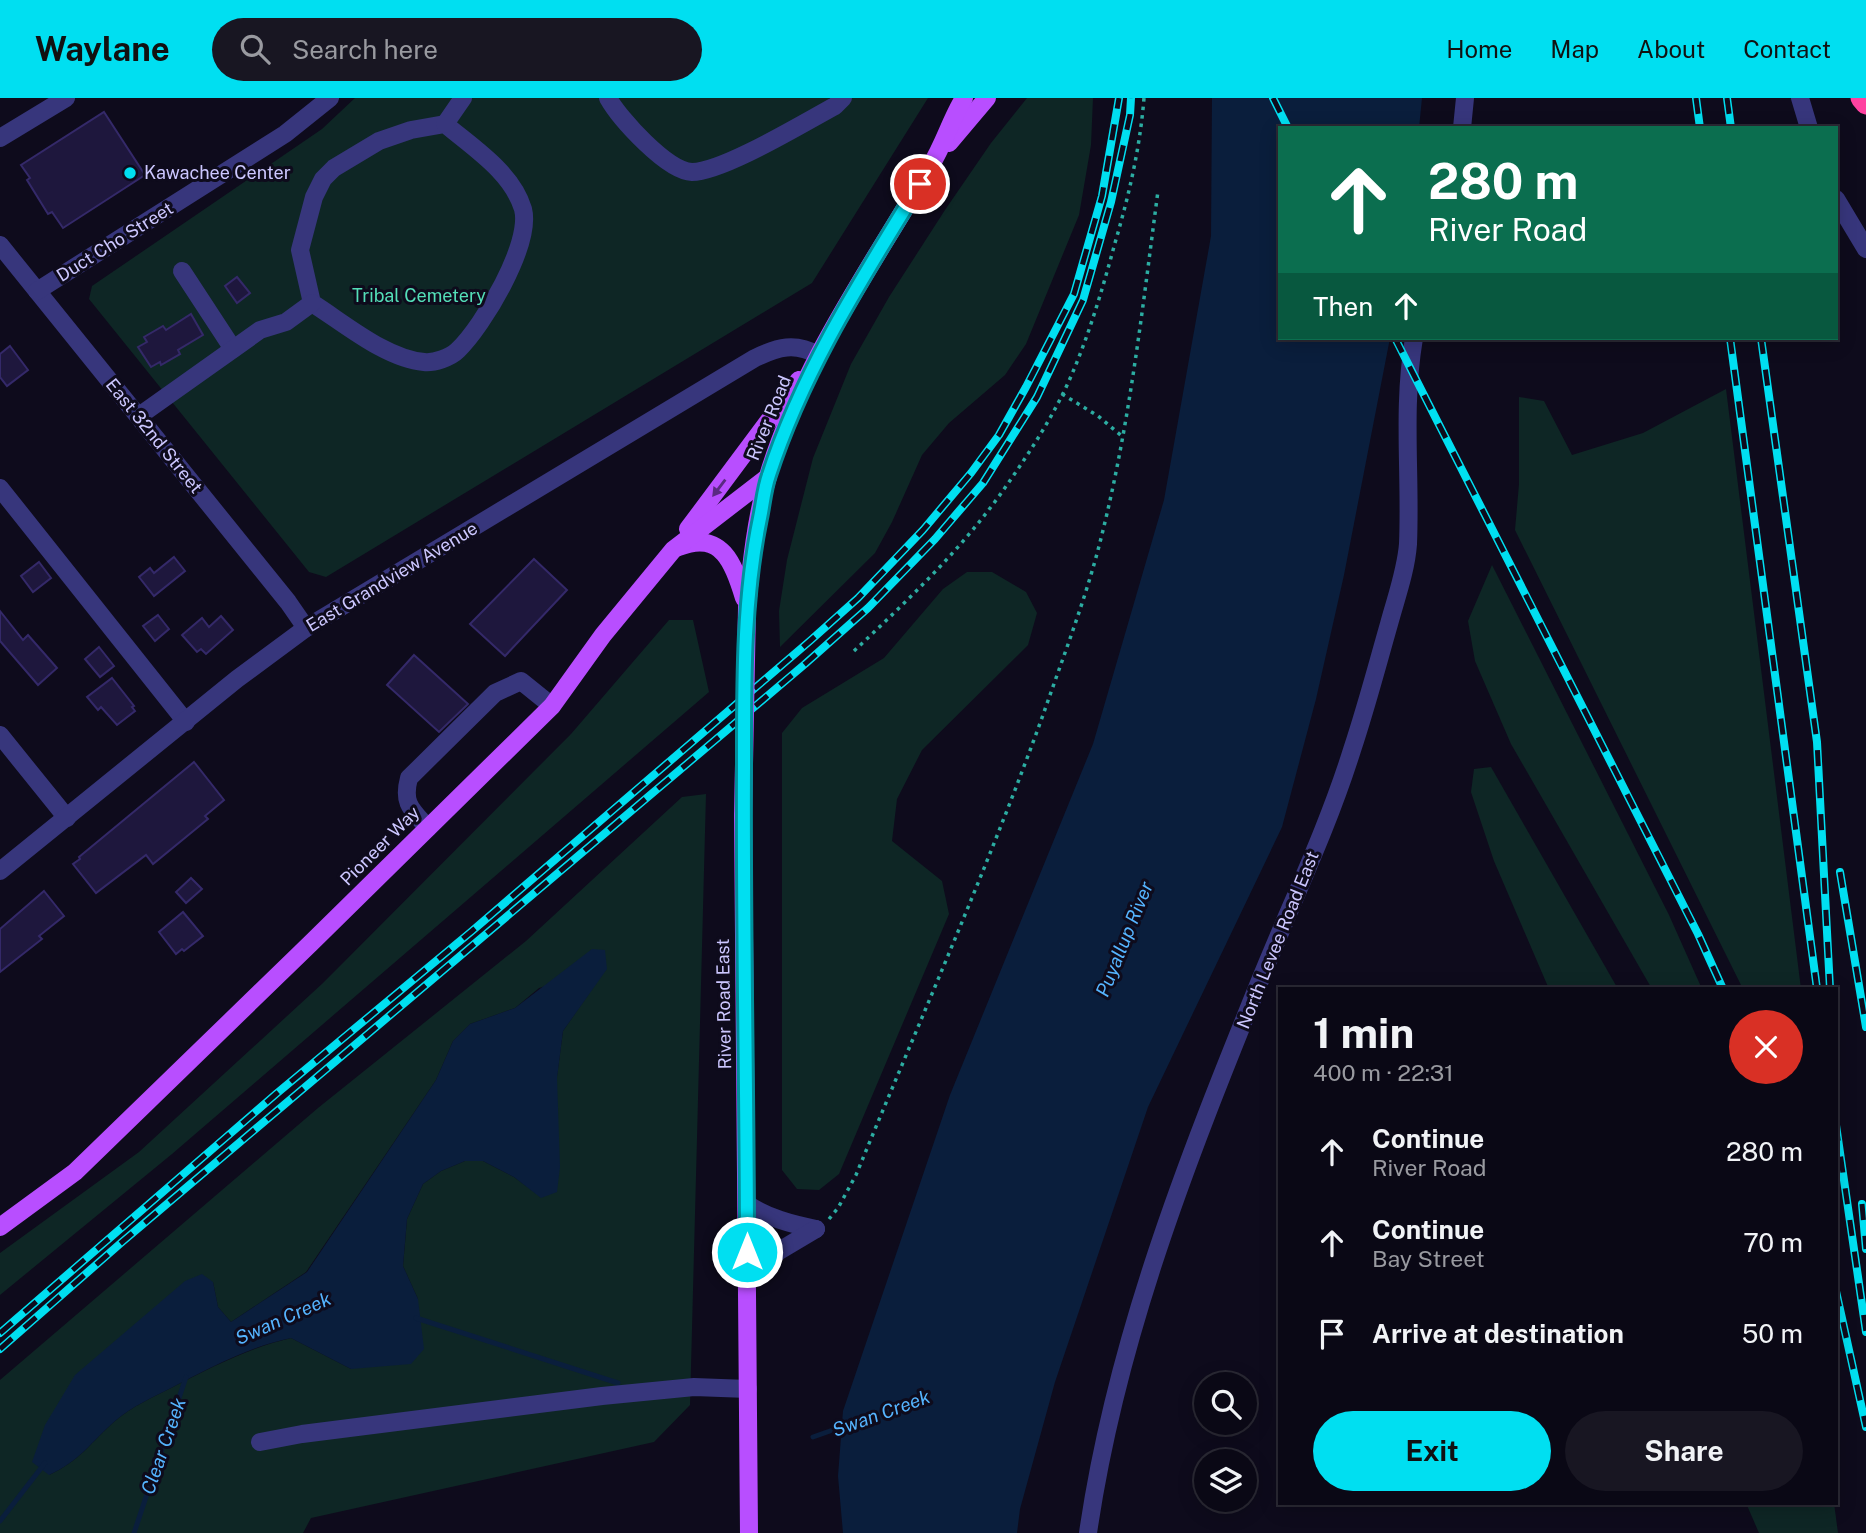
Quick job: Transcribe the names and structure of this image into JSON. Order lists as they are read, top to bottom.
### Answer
{
  "streets": {
    "main road": ["River Road", "Pioneer Way", "River Road East"],
    "street": [
      "Duct Cho Street",
      "East 32nd Street",
      "East Grandview Avenue",
      "North Levee Road East"
    ]
  },
  "crossings": [
    ["Duct Cho Street", "East 32nd Street"],
    ["River Road", "East Grandview Avenue"],
    ["River Road", "Pioneer Way"],
    ["River Road", "River Road East"],
    ["East 32nd Street", "East Grandview Avenue"],
    ["Pioneer Way", "River Road East"]
  ],
  "water": ["Puyallup River", "Swan Creek", "Clear Creek"],
  "parks": ["Tribal Cemetery"],
  "places": ["Kawachee Center"],
  "page": {
    "header": "Waylane",
    "search": "Search here",
    "nav": [
      "Home",
      "Map",
      "About",
      "Contact"
    ],
    "turn": ["280 m", "River Road"],
    "then": "Then",
    "heading": ["1 min", "400 m · 22:31"],
    "list": [
      {
        "name": "Continue",
        "note": "River Road",
        "value": "280 m"
      },
      {
        "name": "Continue",
        "note": "Bay Street",
        "value": "70 m"
      },
      {
        "name": "Arrive at destination",
        "value": "50 m"
      }
    ],
    "buttons": ["Exit", "Share"]
  }
}
